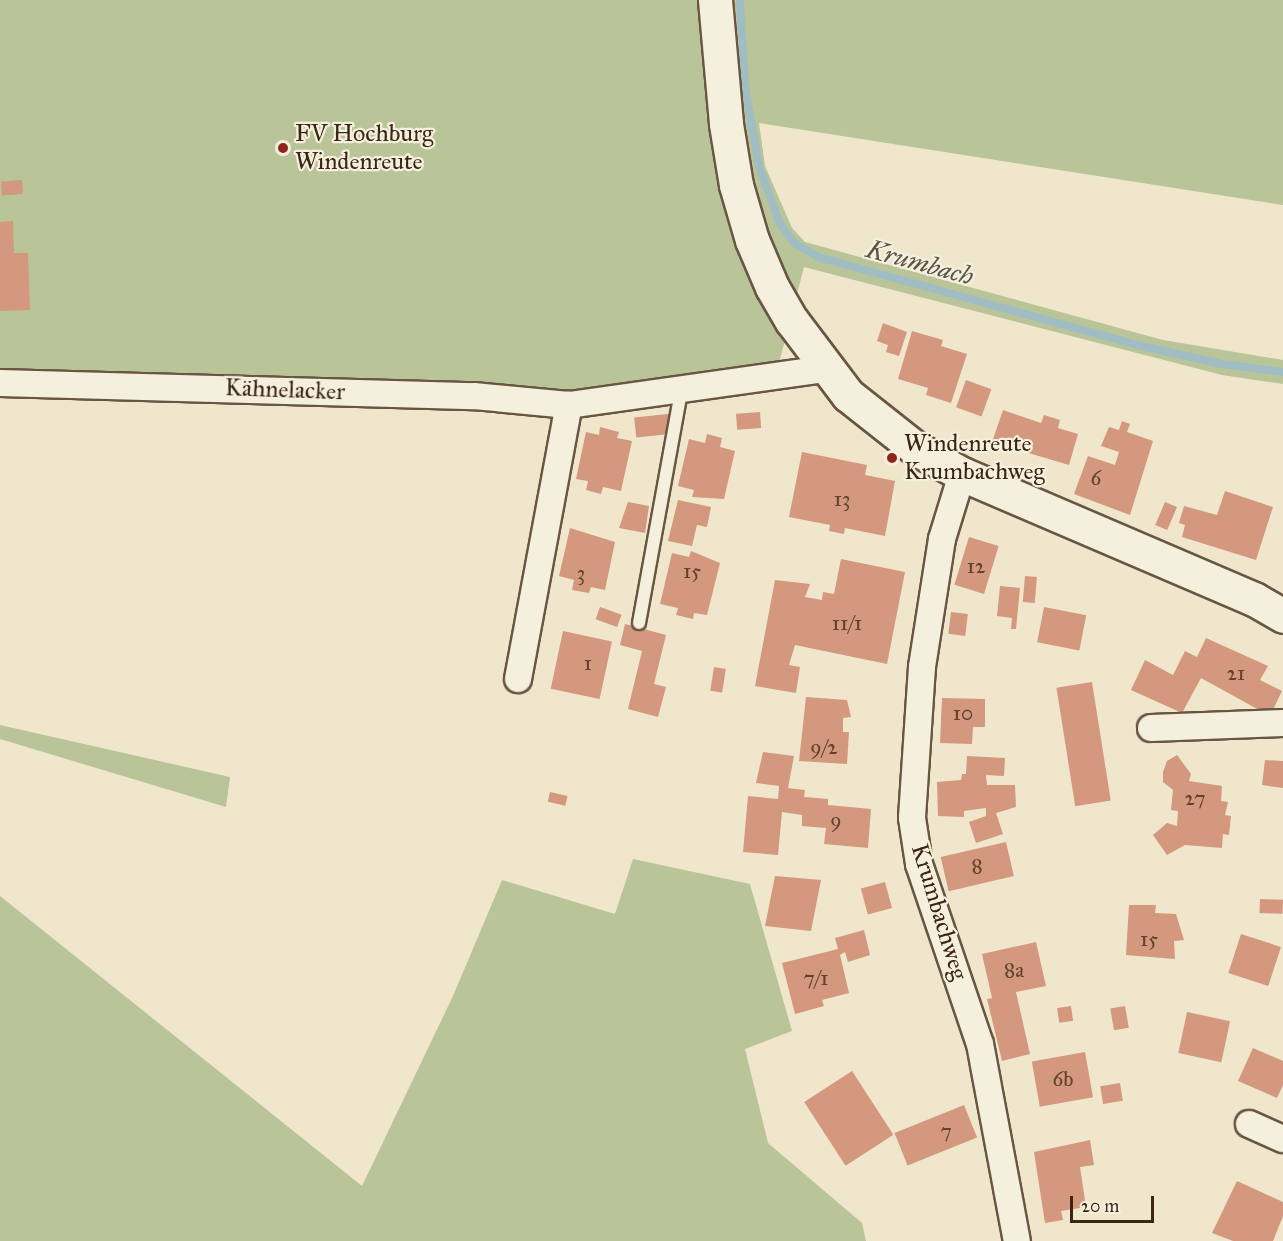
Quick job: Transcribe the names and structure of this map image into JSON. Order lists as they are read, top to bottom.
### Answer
{
  "streets": {
    "street": ["Kähnelacker", "Krumbachweg"]
  },
  "water": ["Krumbach"],
  "places": ["FV Hochburg Windenreute", "Windenreute Krumbachweg"],
  "house_numbers": [
    "6",
    "13",
    "12",
    "15",
    "3",
    "11/1",
    "1",
    "21",
    "10",
    "9/2",
    "27",
    "9",
    "8",
    "15",
    "8a",
    "7/1",
    "6b",
    "7"
  ],
  "scale_bar": "20 m"
}
